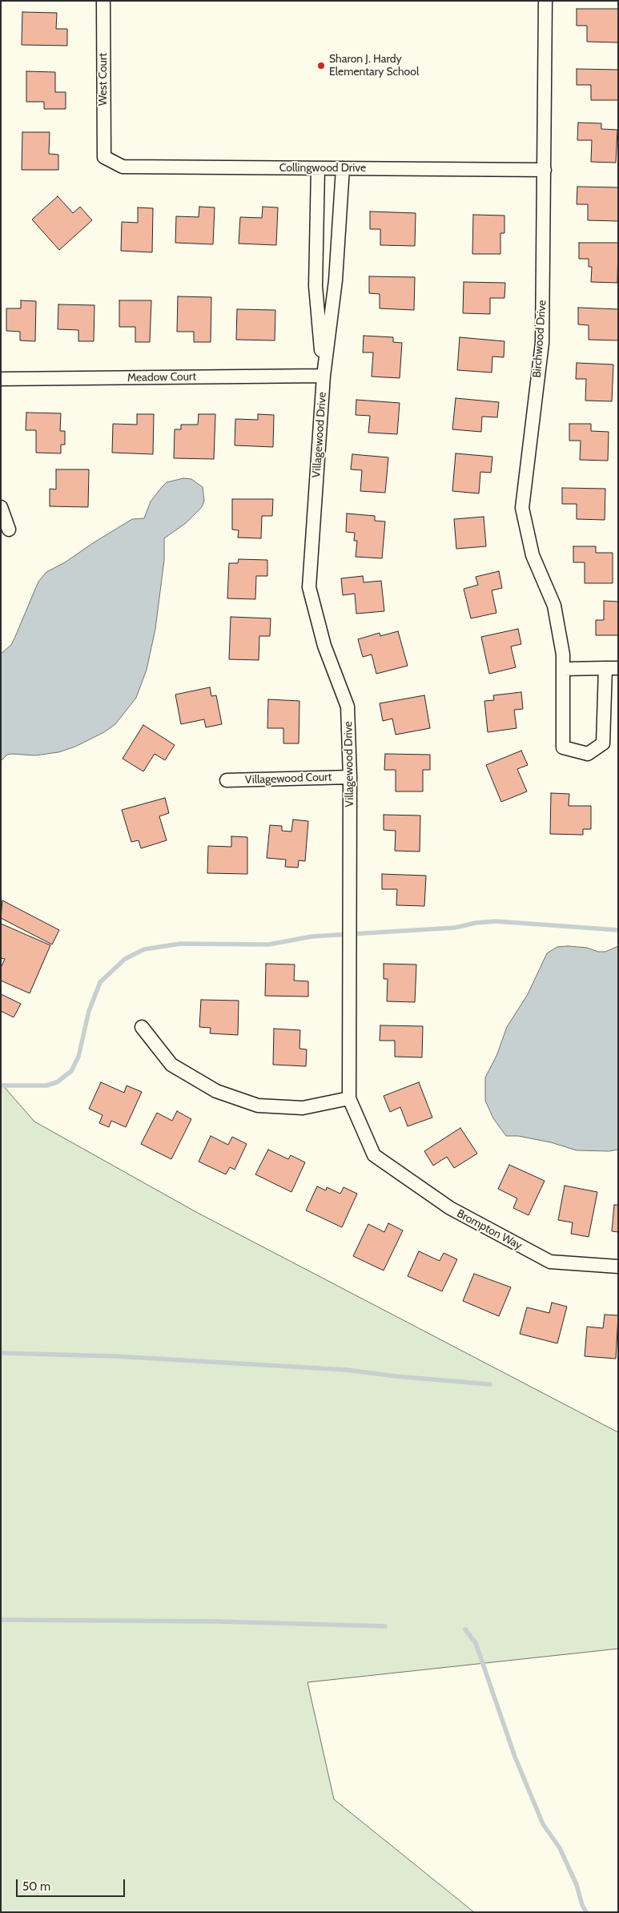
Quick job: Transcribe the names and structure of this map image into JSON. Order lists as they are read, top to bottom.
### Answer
{
  "streets": {
    "street": [
      "West Court",
      "Collingwood Drive",
      "Birchwood Drive",
      "Meadow Court",
      "Villagewood Drive",
      "Villagewood Court",
      "Brompton Way"
    ]
  },
  "crossings": [
    ["West Court", "Collingwood Drive"],
    ["Collingwood Drive", "Birchwood Drive"],
    ["Collingwood Drive", "Villagewood Drive"],
    ["Meadow Court", "Villagewood Drive"],
    ["Villagewood Drive", "Villagewood Court"],
    ["Villagewood Drive", "Brompton Way"]
  ],
  "places": ["Sharon J. Hardy Elementary School"],
  "scale_bar": "50 m"
}
